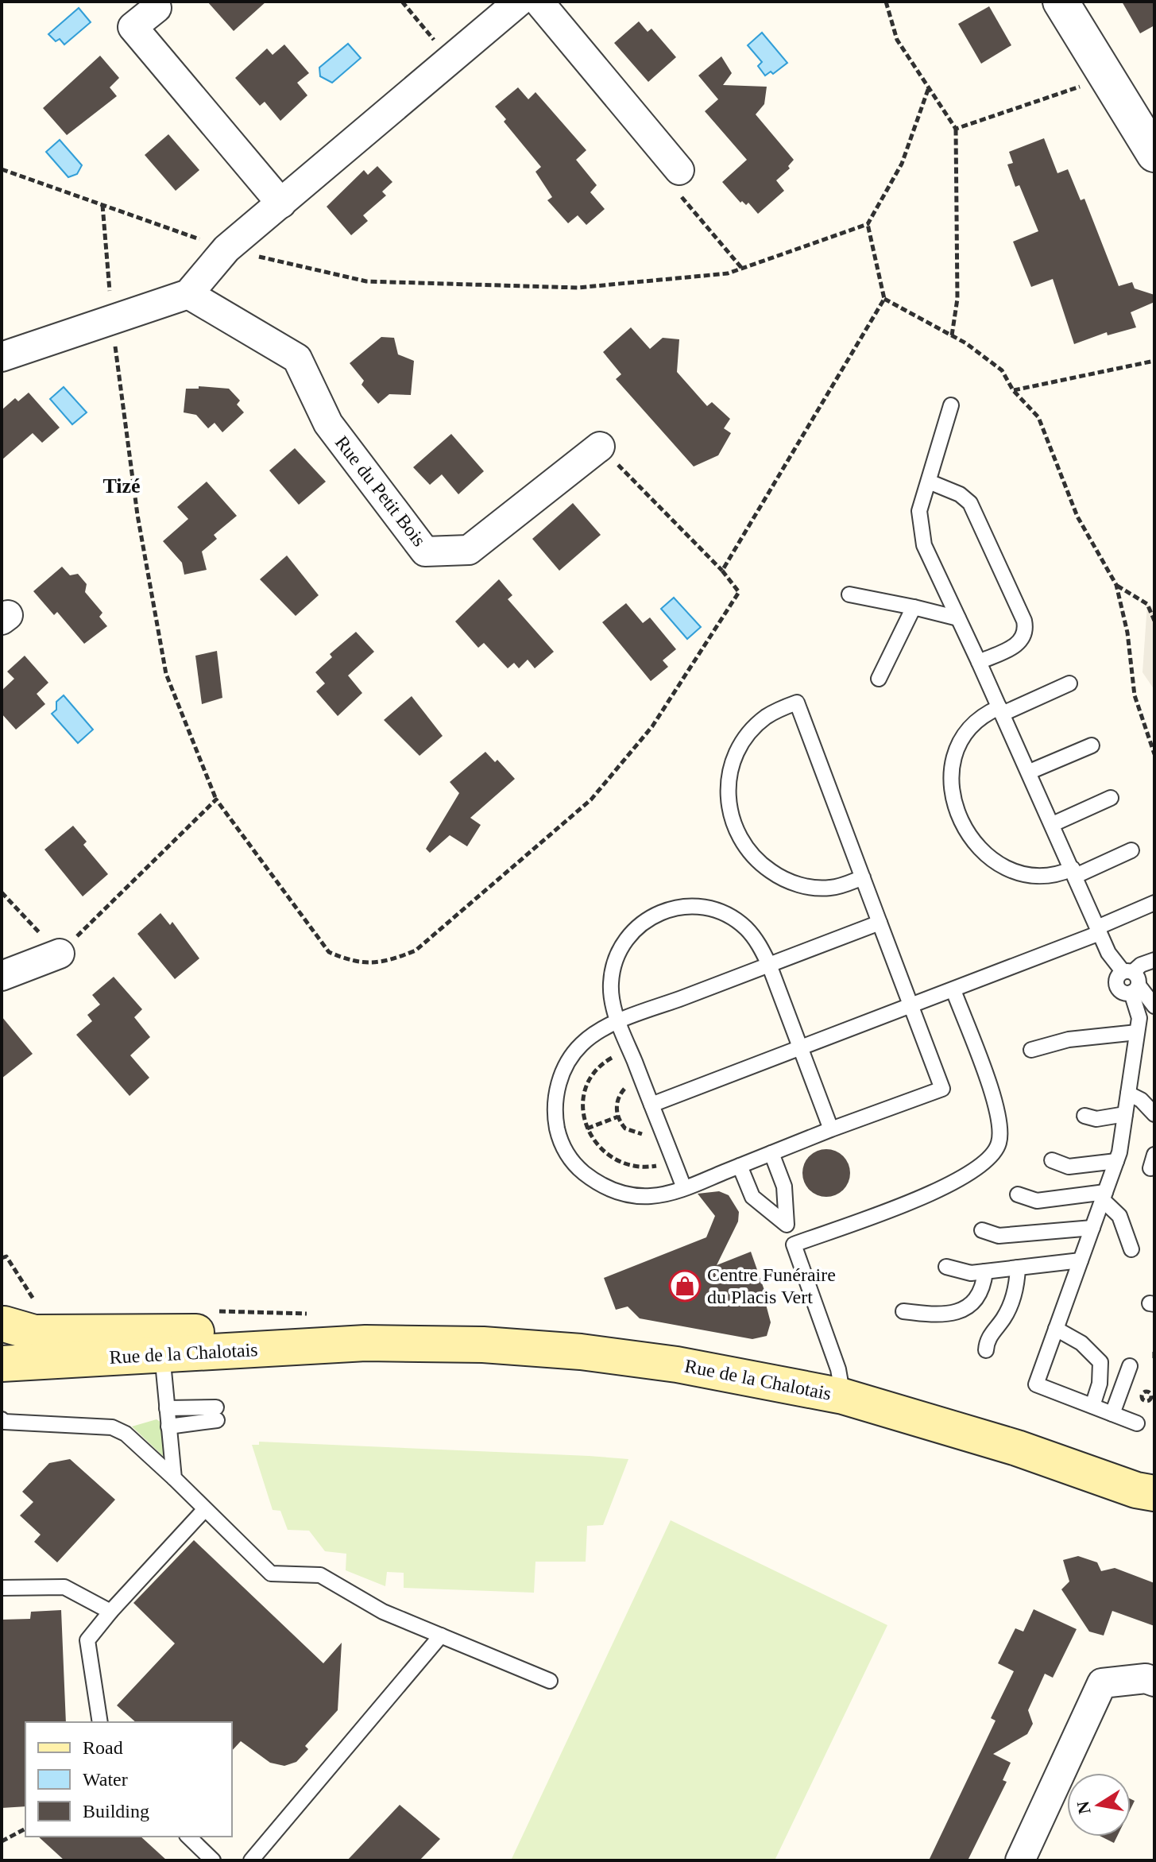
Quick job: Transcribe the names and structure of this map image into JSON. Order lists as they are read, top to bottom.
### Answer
{
  "streets": {
    "main road": ["Rue de la Chalotais"],
    "street": ["Rue du Petit Bois"]
  },
  "districts": ["Tizé"],
  "places": {
    "shop": ["Centre Funéraire du Placis Vert"]
  },
  "legend": ["Road", "Water", "Building"],
  "north": "left"
}
